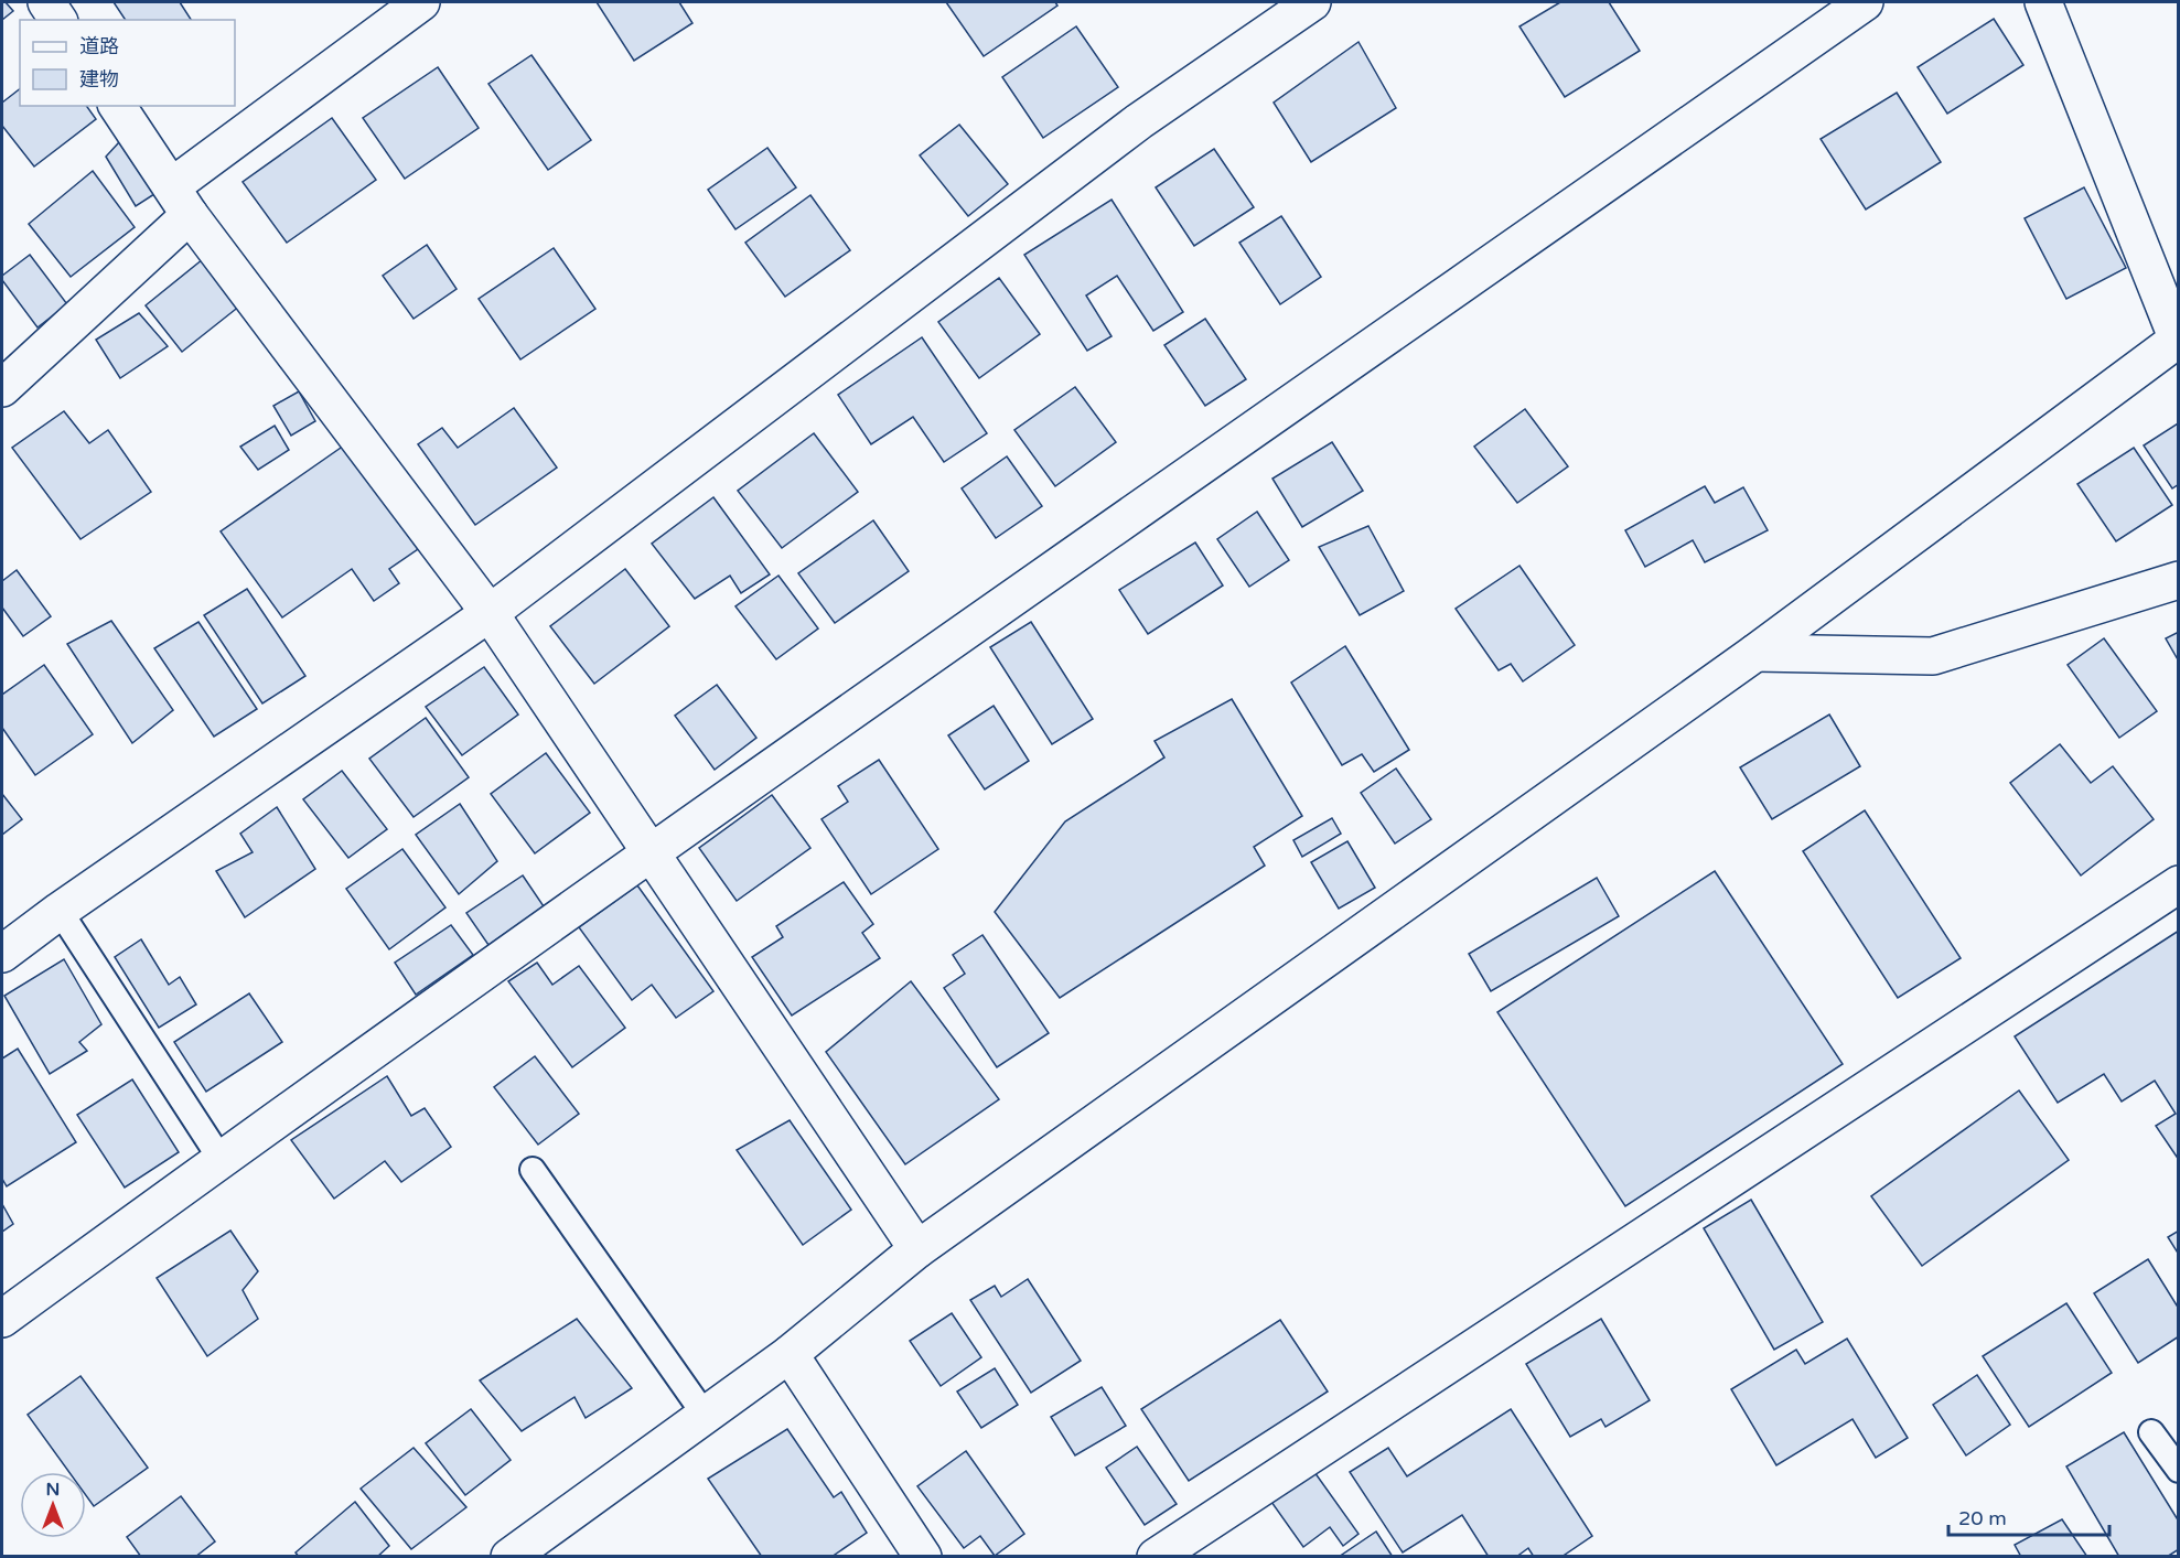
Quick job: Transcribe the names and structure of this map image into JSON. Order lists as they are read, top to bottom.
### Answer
{
  "legend": ["道路", "建物"],
  "scale_bar": "20 m",
  "north": "top"
}
